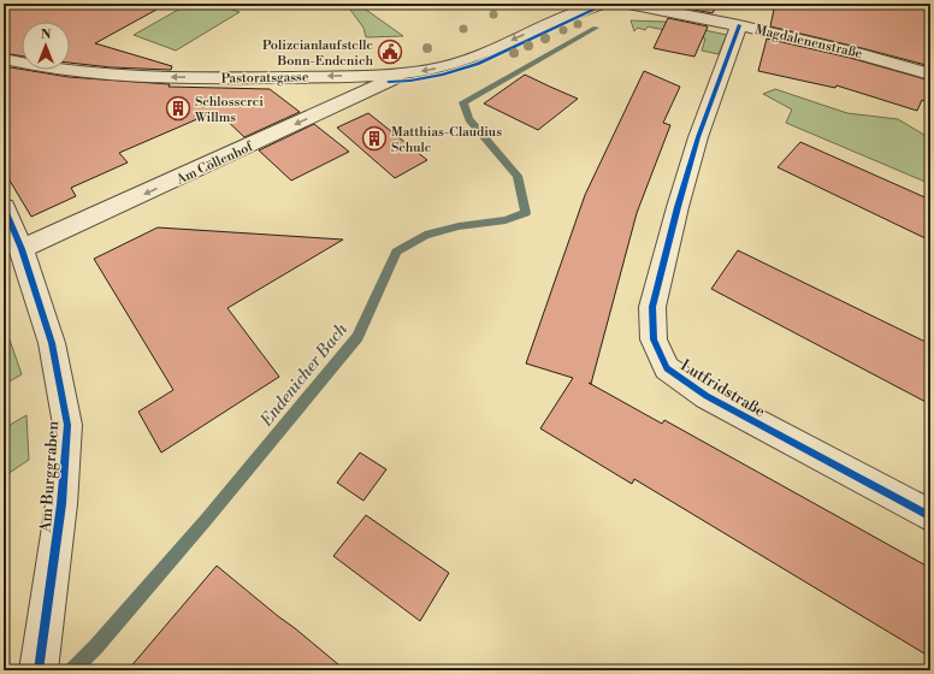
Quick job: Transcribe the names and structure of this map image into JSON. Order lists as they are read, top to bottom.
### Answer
{
  "streets": {
    "street": [
      "Magdalenenstraße",
      "Pastoratsgasse",
      "Am Cöllenhof",
      "Lutfridstraße",
      "Am Burggraben"
    ]
  },
  "crossings": [
    ["Magdalenenstraße", "Lutfridstraße"],
    ["Pastoratsgasse", "Am Cöllenhof"],
    ["Am Cöllenhof", "Am Burggraben"]
  ],
  "one_way": ["Pastoratsgasse", "Am Cöllenhof"],
  "water": ["Endenicher Bach"],
  "places": {
    "public building": ["Polizeianlaufstelle Bonn-Endenich"],
    "building": ["Schlosserei Willms", "Matthias-Claudius Schule"]
  },
  "north": "top"
}
